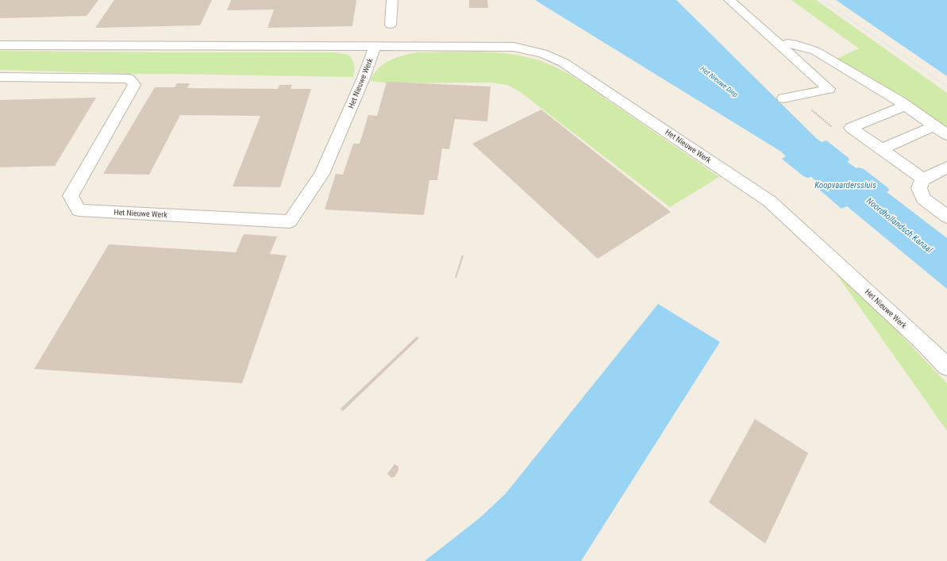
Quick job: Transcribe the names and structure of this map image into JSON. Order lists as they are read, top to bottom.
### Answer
{
  "streets": {
    "street": ["Het Nieuwe Werk"]
  },
  "water": ["Het Nieuwe Diep", "Koopvaarderssluis", "Noordhollandsch Kanaal"]
}
